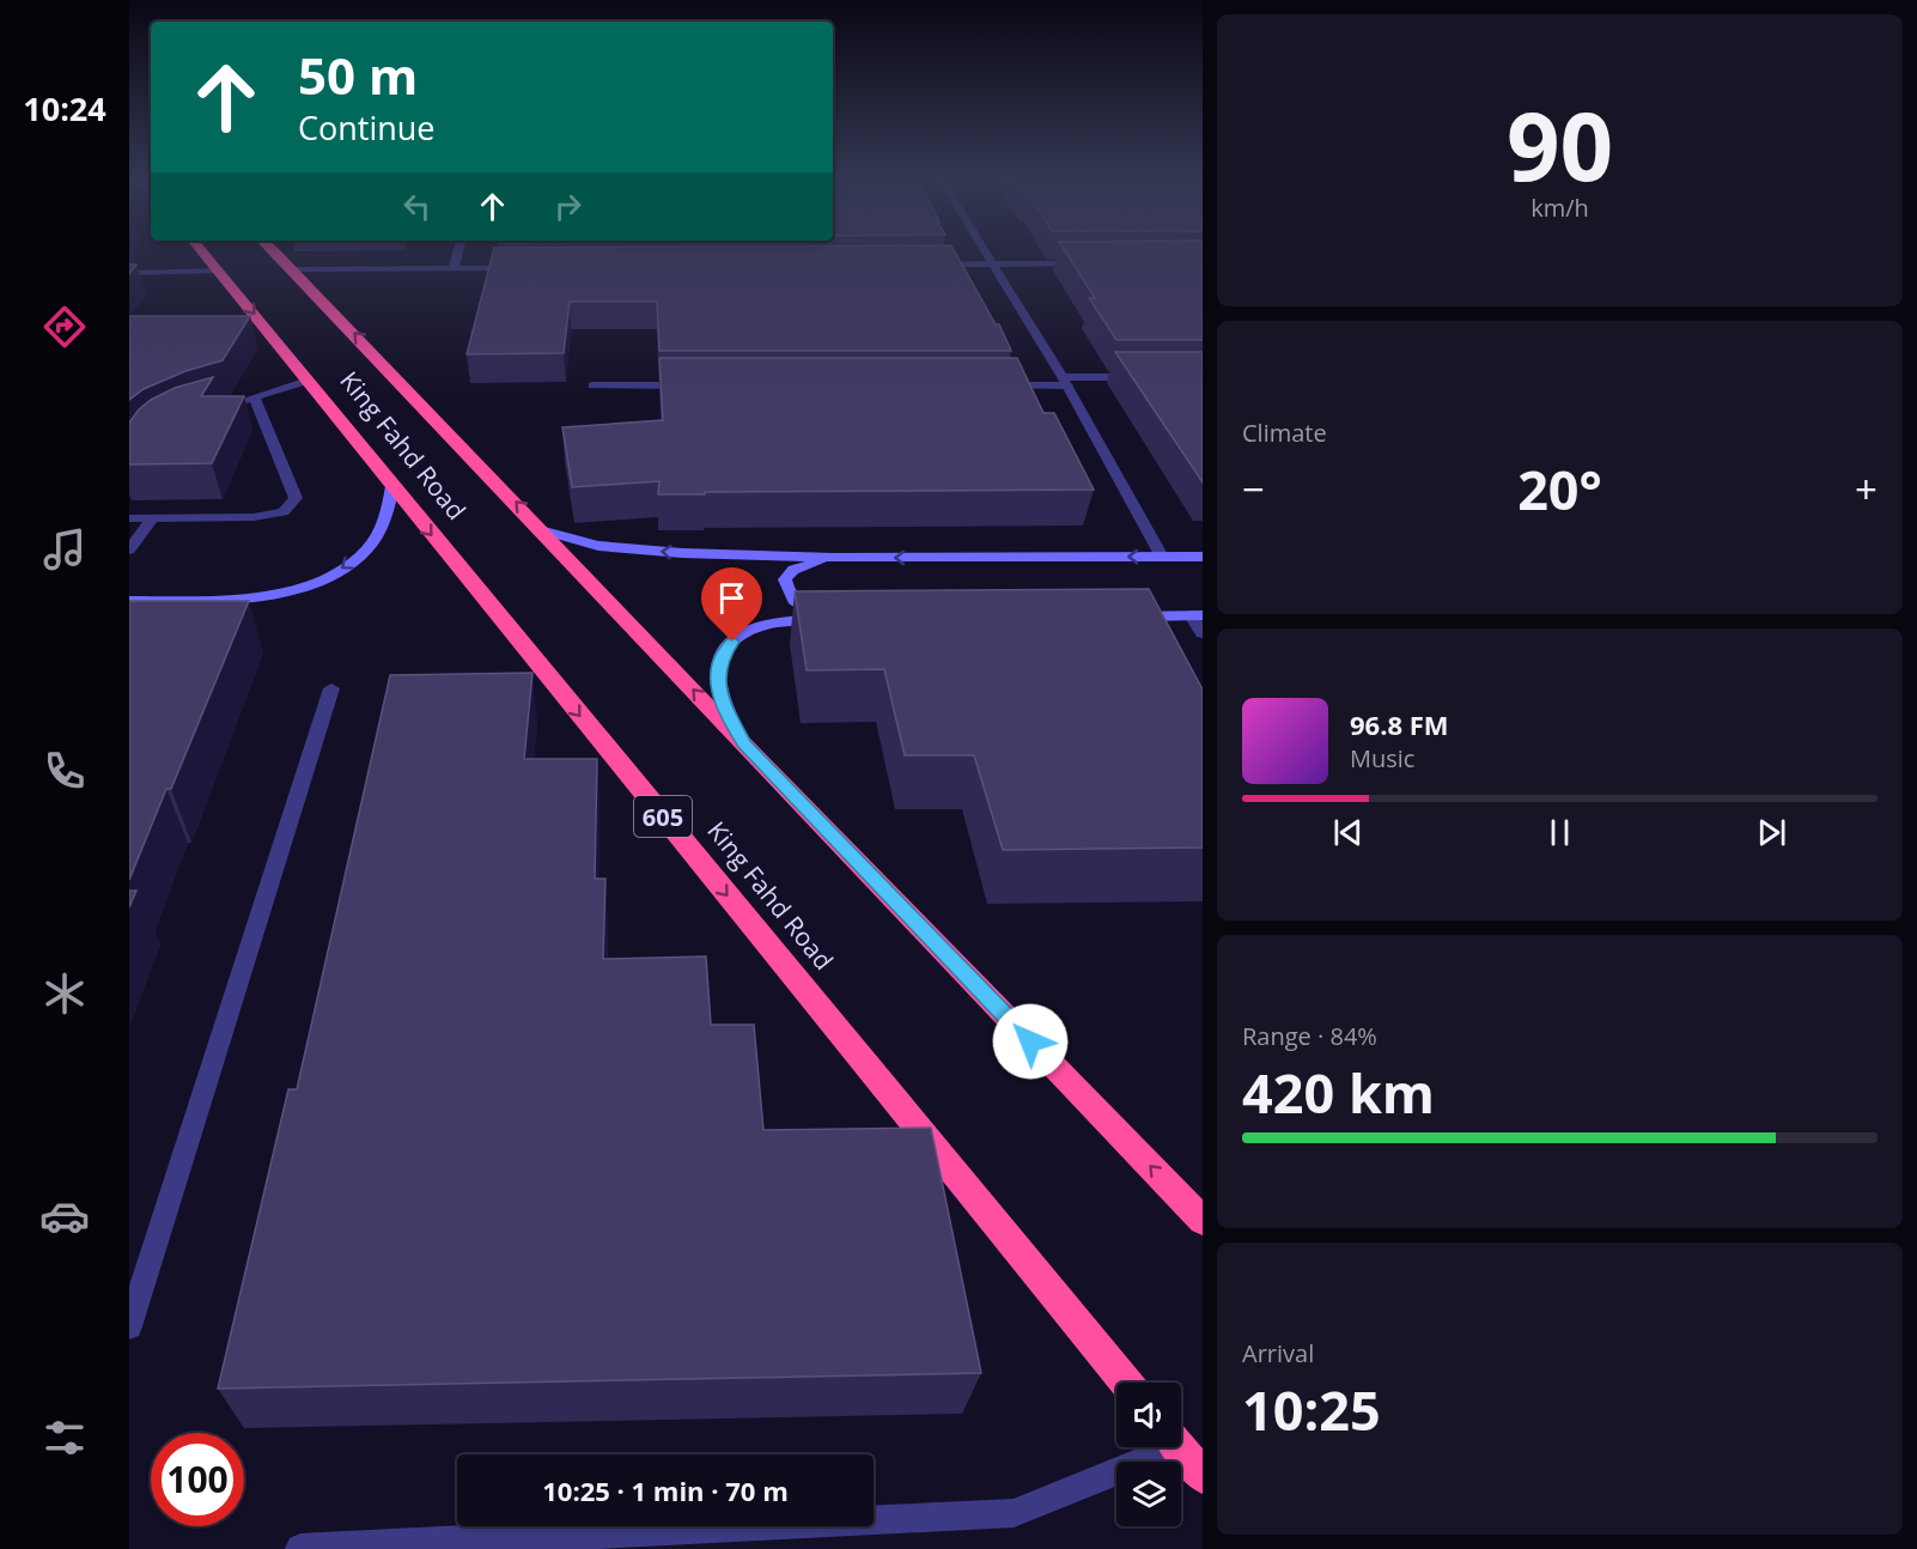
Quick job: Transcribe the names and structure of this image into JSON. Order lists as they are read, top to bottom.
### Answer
{
  "streets": {
    "highway": ["King Fahd Road", "605"]
  },
  "page": {
    "tabs": "10:24",
    "tile": [
      ["90", "km/h"],
      "Climate",
      ["Range · 84%", "420 km"],
      ["Arrival", "10:25"]
    ],
    "turn": ["50 m", "Continue"],
    "heat": ["−", "20°", "+"],
    "song": ["96.8 FM", "Music"],
    "limit": "100",
    "trip": "10:25 · 1 min · 70 m"
  }
}
